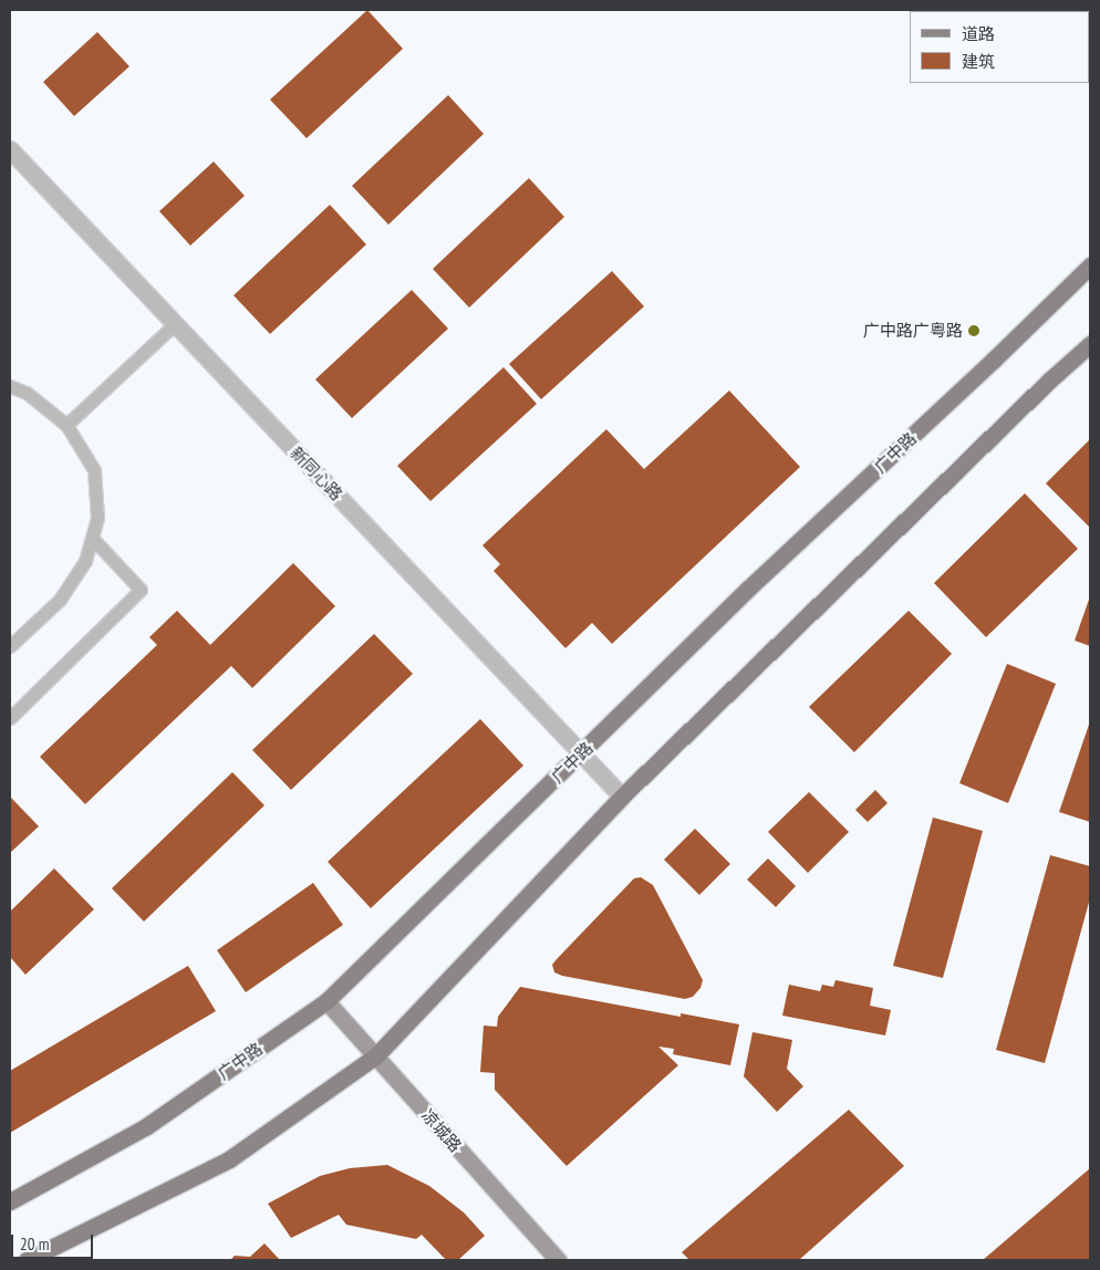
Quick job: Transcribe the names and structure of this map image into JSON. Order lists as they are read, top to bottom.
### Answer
{
  "streets": {
    "main road": ["广中路"],
    "street": ["新同心路", "凉城路"]
  },
  "crossings": [
    ["广中路", "新同心路"],
    ["广中路", "凉城路"]
  ],
  "places": ["广中路广粤路"],
  "legend": ["道路", "建筑"],
  "scale_bar": "20 m"
}
